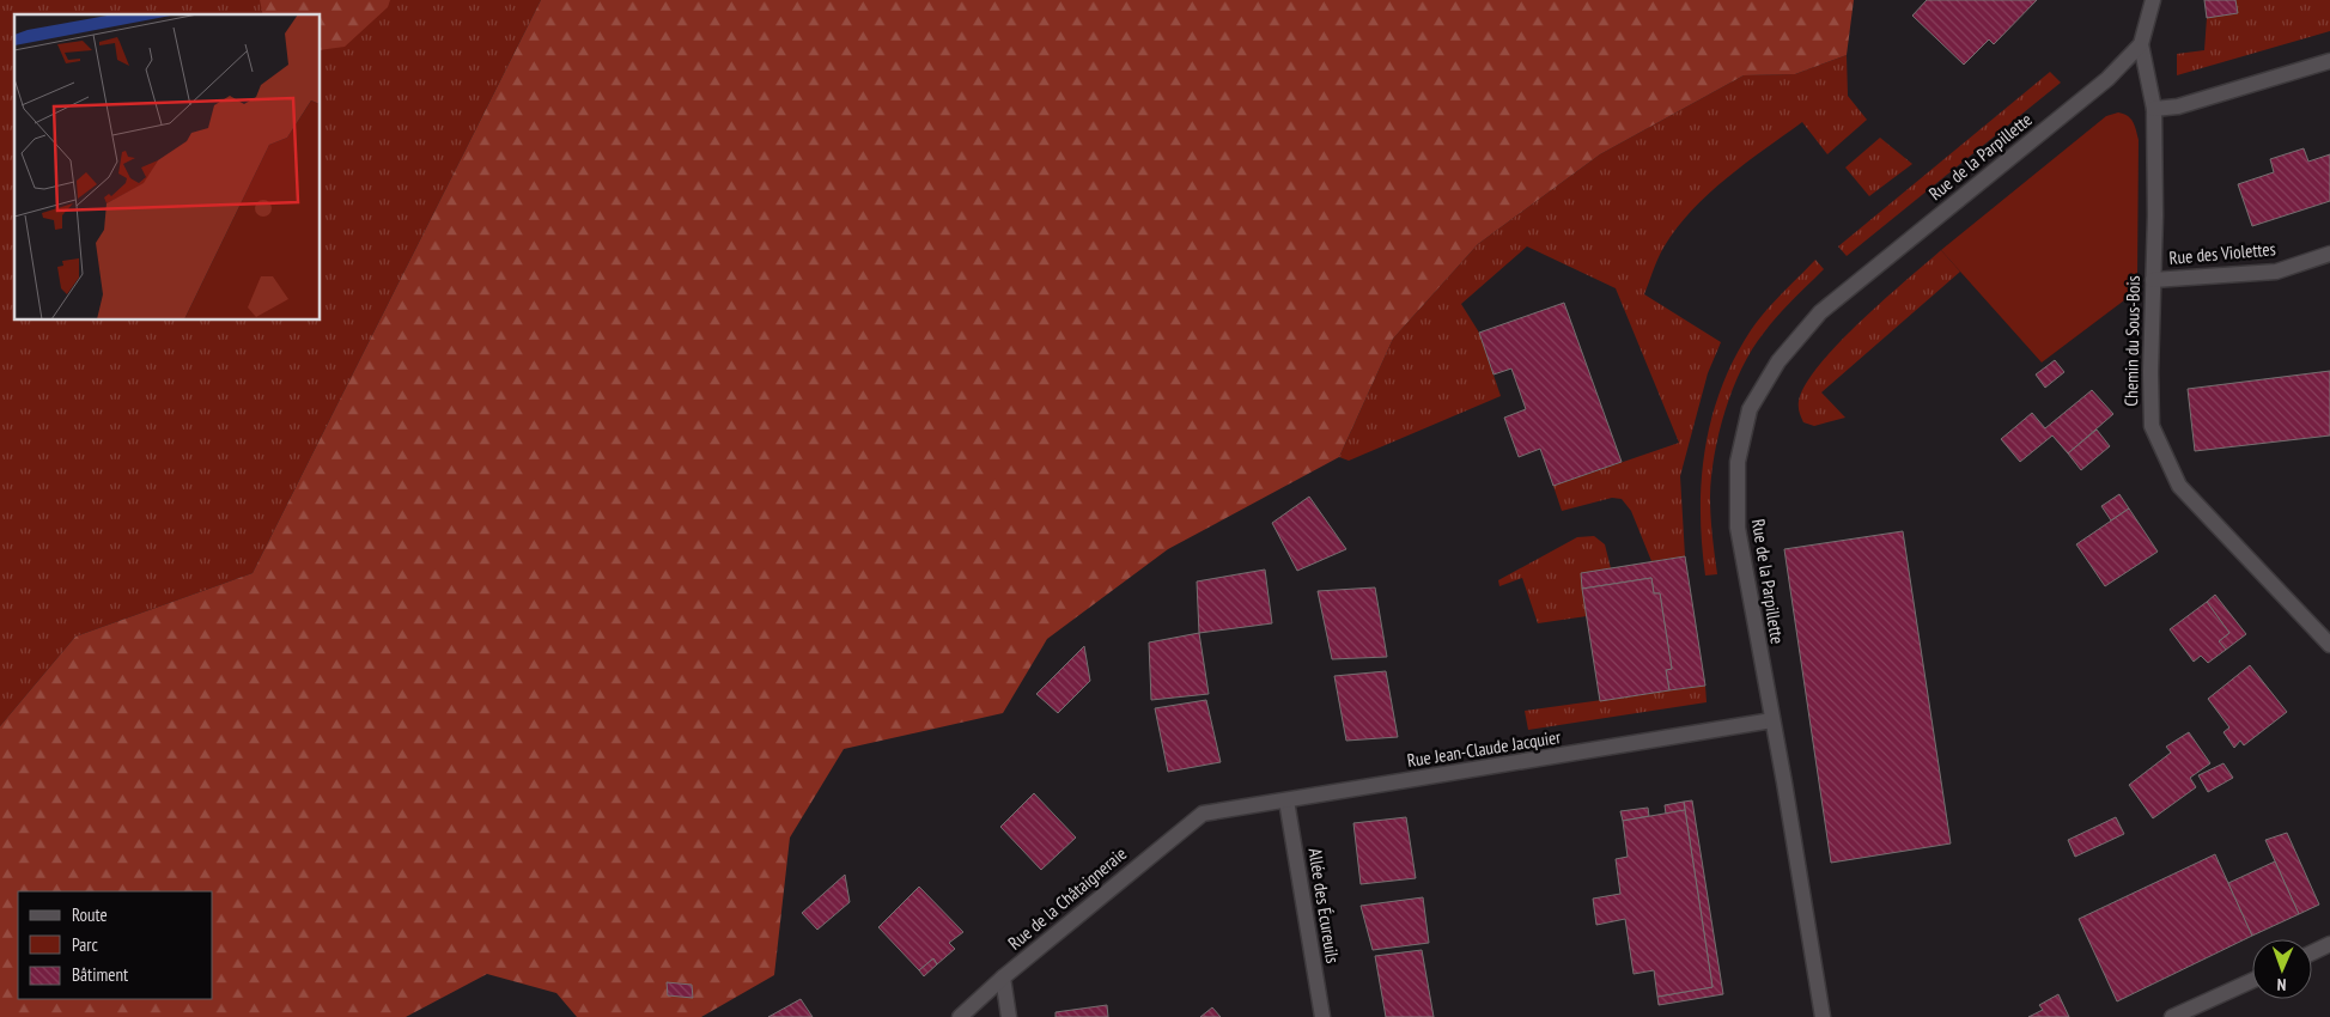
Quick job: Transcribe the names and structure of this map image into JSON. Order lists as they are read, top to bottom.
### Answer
{
  "streets": {
    "street": [
      "Rue de la Parpillette",
      "Rue des Violettes",
      "Chemin du Sous-Bois",
      "Rue Jean-Claude Jacquier",
      "Rue de la Châtaigneraie",
      "Allée des Écureuils"
    ]
  },
  "crossings": [
    ["Rue de la Parpillette", "Chemin du Sous-Bois"],
    ["Rue de la Parpillette", "Rue Jean-Claude Jacquier"],
    ["Rue des Violettes", "Chemin du Sous-Bois"],
    ["Rue Jean-Claude Jacquier", "Rue de la Châtaigneraie"],
    ["Rue Jean-Claude Jacquier", "Allée des Écureuils"]
  ],
  "legend": ["Route", "Parc", "Bâtiment"],
  "north": "bottom"
}
